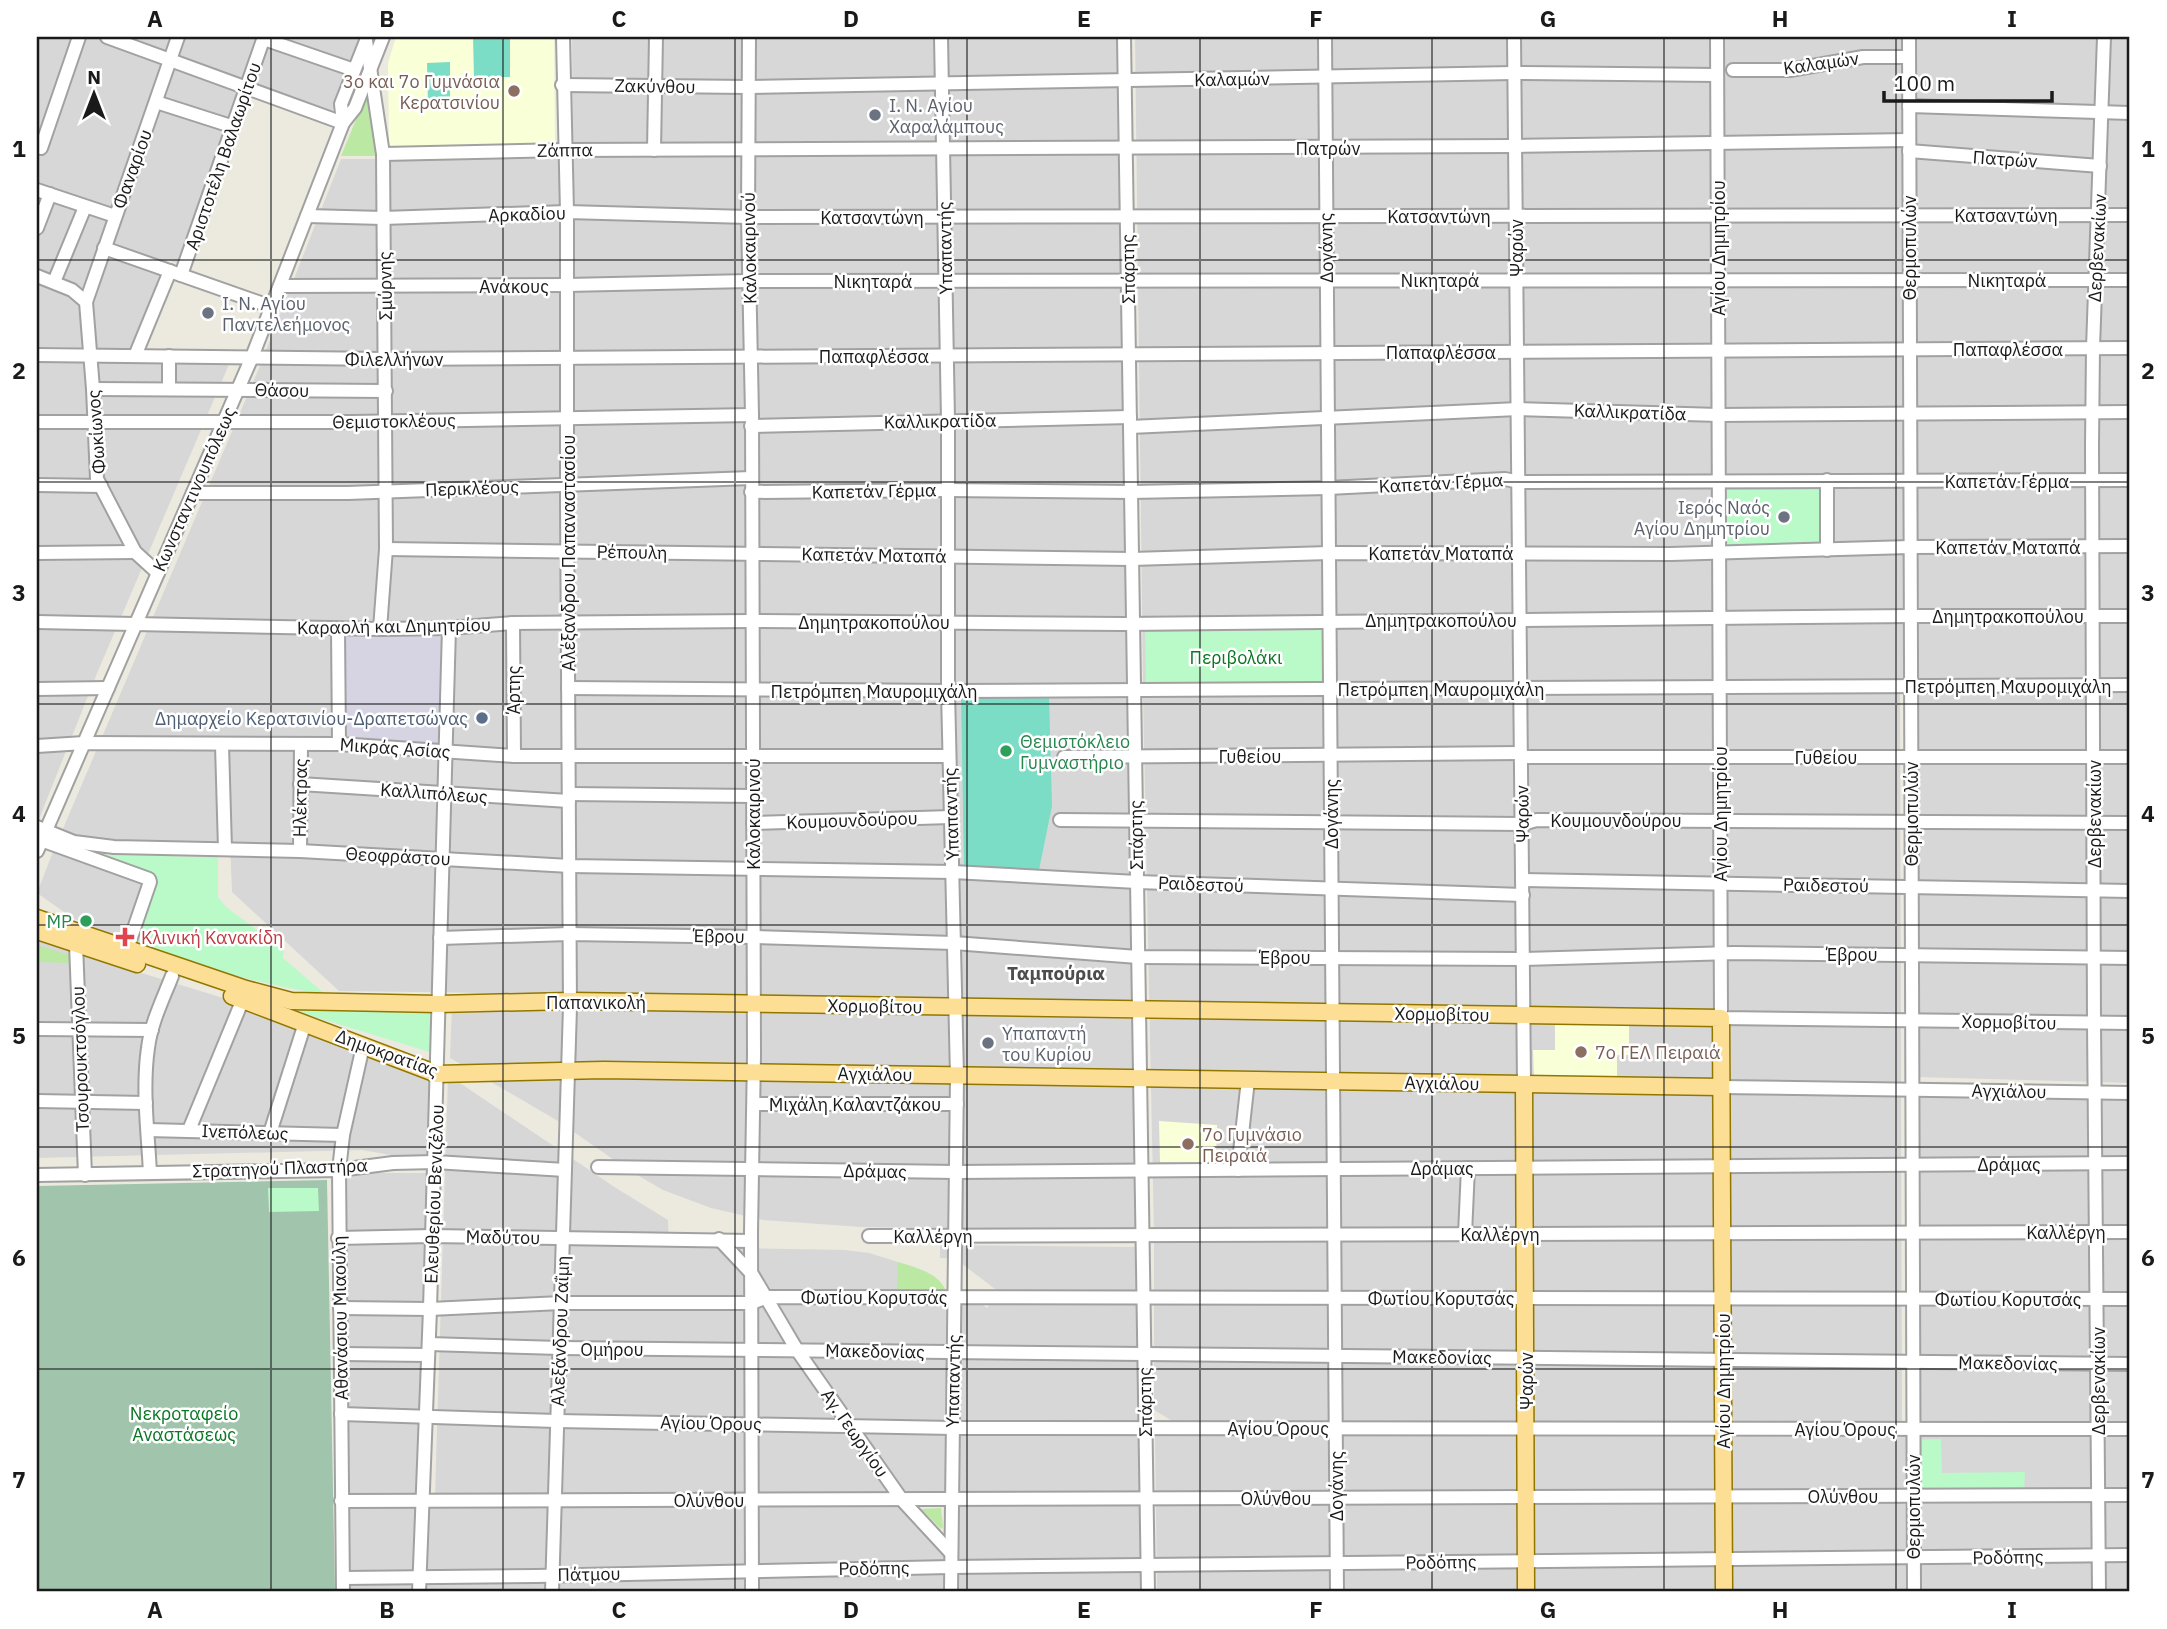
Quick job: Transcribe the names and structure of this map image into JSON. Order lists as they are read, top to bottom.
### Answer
{
  "streets": {
    "main road": [
      "Ψαρών",
      "Αγίου Δημητρίου",
      "Παπανικολή",
      "Χορμοβίτου",
      "Δημοκρατίας",
      "Αγχιάλου"
    ],
    "street": [
      "Καλαμών",
      "Ζακύνθου",
      "Πατρών",
      "Ζάππα",
      "Αριστοτέλη Βαλαωρίτου",
      "Φαναρίου",
      "Αρκαδίου",
      "Κατσαντώνη",
      "Καλοκαιρινού",
      "Υπαπαντής",
      "Δογάνης",
      "Θερμοπυλών",
      "Δερβενακίων",
      "Σπάρτης",
      "Νικηταρά",
      "Σμύρνης",
      "Ανάκους",
      "Παπαφλέσσα",
      "Φιλελλήνων",
      "Θάσου",
      "Καλλικρατίδα",
      "Θεμιστοκλέους",
      "Φωκίωνος",
      "Καπετάν Γέρμα",
      "Περικλέους",
      "Κωνσταντινουπόλεως",
      "Καπετάν Ματαπά",
      "Ρέπουλη",
      "Αλέξανδρου Παπαναστασίου",
      "Δημητρακοπούλου",
      "Καραολή και Δημητρίου",
      "Πετρόμπεη Μαυρομιχάλη",
      "Άρτης",
      "Μικράς Ασίας",
      "Γυθείου",
      "Καλλιπόλεως",
      "Ηλέκτρας",
      "Κουμουνδούρου",
      "Θεοφράστου",
      "Ραιδεστού",
      "Έβρου",
      "Τσουρουκτσόγλου",
      "Μιχάλη Καλαντζάκου",
      "Ινεπόλεως",
      "Δράμας",
      "Στρατηγού Πλαστήρα",
      "Ελευθερίου Βενιζέλου",
      "Καλλέργη",
      "Μαδύτου",
      "Φωτίου Κορυτσάς",
      "Αθανάσιου Μιαούλη",
      "Αλεξάνδρου Ζαΐμη",
      "Ομήρου",
      "Μακεδονίας",
      "Αγίου Όρους",
      "Αγ. Γεωργίου",
      "Ολύνθου",
      "Ροδόπης",
      "Πάτμου"
    ]
  },
  "crossings": [
    ["Καλαμών", "Ζακύνθου"],
    ["Καλαμών", "Καλοκαιρινού"],
    ["Καλαμών", "Υπαπαντής"],
    ["Καλαμών", "Δογάνης"],
    ["Καλαμών", "Ψαρών"],
    ["Καλαμών", "Αγίου Δημητρίου"],
    ["Καλαμών", "Θερμοπυλών"],
    ["Καλαμών", "Σπάρτης"],
    ["Ζακύνθου", "Καλοκαιρινού"],
    ["Ζακύνθου", "Αλέξανδρου Παπαναστασίου"],
    ["Πατρών", "Ζάππα"],
    ["Πατρών", "Καλοκαιρινού"],
    ["Πατρών", "Υπαπαντής"],
    ["Πατρών", "Δογάνης"],
    ["Πατρών", "Ψαρών"],
    ["Πατρών", "Αγίου Δημητρίου"],
    ["Πατρών", "Θερμοπυλών"],
    ["Πατρών", "Δερβενακίων"],
    ["Πατρών", "Σπάρτης"],
    ["Ζάππα", "Καλοκαιρινού"],
    ["Ζάππα", "Σμύρνης"],
    ["Ζάππα", "Αλέξανδρου Παπαναστασίου"],
    ["Αριστοτέλη Βαλαωρίτου", "Φιλελλήνων"],
    ["Φαναρίου", "Φωκίωνος"],
    ["Αρκαδίου", "Κατσαντώνη"],
    ["Αρκαδίου", "Καλοκαιρινού"],
    ["Αρκαδίου", "Σμύρνης"],
    ["Αρκαδίου", "Κωνσταντινουπόλεως"],
    ["Αρκαδίου", "Αλέξανδρου Παπαναστασίου"],
    ["Κατσαντώνη", "Καλοκαιρινού"],
    ["Κατσαντώνη", "Υπαπαντής"],
    ["Κατσαντώνη", "Δογάνης"],
    ["Κατσαντώνη", "Ψαρών"],
    ["Κατσαντώνη", "Αγίου Δημητρίου"],
    ["Κατσαντώνη", "Θερμοπυλών"],
    ["Κατσαντώνη", "Δερβενακίων"],
    ["Κατσαντώνη", "Σπάρτης"],
    ["Καλοκαιρινού", "Νικηταρά"],
    ["Καλοκαιρινού", "Ανάκους"],
    ["Καλοκαιρινού", "Παπαφλέσσα"],
    ["Καλοκαιρινού", "Φιλελλήνων"],
    ["Καλοκαιρινού", "Καλλικρατίδα"],
    ["Καλοκαιρινού", "Θεμιστοκλέους"],
    ["Καλοκαιρινού", "Καπετάν Γέρμα"],
    ["Καλοκαιρινού", "Περικλέους"],
    ["Καλοκαιρινού", "Καπετάν Ματαπά"],
    ["Καλοκαιρινού", "Ρέπουλη"],
    ["Καλοκαιρινού", "Δημητρακοπούλου"],
    ["Καλοκαιρινού", "Καραολή και Δημητρίου"],
    ["Καλοκαιρινού", "Πετρόμπεη Μαυρομιχάλη"],
    ["Καλοκαιρινού", "Μικράς Ασίας"],
    ["Καλοκαιρινού", "Καλλιπόλεως"],
    ["Καλοκαιρινού", "Κουμουνδούρου"],
    ["Καλοκαιρινού", "Θεοφράστου"],
    ["Καλοκαιρινού", "Ραιδεστού"],
    ["Καλοκαιρινού", "Έβρου"],
    ["Καλοκαιρινού", "Παπανικολή"],
    ["Καλοκαιρινού", "Χορμοβίτου"],
    ["Καλοκαιρινού", "Δημοκρατίας"],
    ["Καλοκαιρινού", "Αγχιάλου"],
    ["Καλοκαιρινού", "Μιχάλη Καλαντζάκου"],
    ["Καλοκαιρινού", "Δράμας"],
    ["Καλοκαιρινού", "Μαδύτου"],
    ["Καλοκαιρινού", "Φωτίου Κορυτσάς"],
    ["Καλοκαιρινού", "Ομήρου"],
    ["Καλοκαιρινού", "Μακεδονίας"],
    ["Καλοκαιρινού", "Αγίου Όρους"],
    ["Καλοκαιρινού", "Αγ. Γεωργίου"],
    ["Καλοκαιρινού", "Ολύνθου"],
    ["Καλοκαιρινού", "Ροδόπης"],
    ["Καλοκαιρινού", "Πάτμου"],
    ["Υπαπαντής", "Νικηταρά"],
    ["Υπαπαντής", "Παπαφλέσσα"],
    ["Υπαπαντής", "Καλλικρατίδα"],
    ["Υπαπαντής", "Καπετάν Γέρμα"],
    ["Υπαπαντής", "Καπετάν Ματαπά"],
    ["Υπαπαντής", "Δημητρακοπούλου"],
    ["Υπαπαντής", "Πετρόμπεη Μαυρομιχάλη"],
    ["Υπαπαντής", "Κουμουνδούρου"],
    ["Υπαπαντής", "Ραιδεστού"],
    ["Υπαπαντής", "Έβρου"],
    ["Υπαπαντής", "Χορμοβίτου"],
    ["Υπαπαντής", "Αγχιάλου"],
    ["Υπαπαντής", "Μιχάλη Καλαντζάκου"],
    ["Υπαπαντής", "Δράμας"],
    ["Υπαπαντής", "Καλλέργη"],
    ["Υπαπαντής", "Φωτίου Κορυτσάς"],
    ["Υπαπαντής", "Μακεδονίας"],
    ["Υπαπαντής", "Αγίου Όρους"],
    ["Υπαπαντής", "Αγ. Γεωργίου"],
    ["Υπαπαντής", "Ολύνθου"],
    ["Υπαπαντής", "Ροδόπης"],
    ["Δογάνης", "Νικηταρά"],
    ["Δογάνης", "Παπαφλέσσα"],
    ["Δογάνης", "Καλλικρατίδα"],
    ["Δογάνης", "Καπετάν Γέρμα"],
    ["Δογάνης", "Καπετάν Ματαπά"],
    ["Δογάνης", "Δημητρακοπούλου"],
    ["Δογάνης", "Πετρόμπεη Μαυρομιχάλη"],
    ["Δογάνης", "Γυθείου"],
    ["Δογάνης", "Κουμουνδούρου"],
    ["Δογάνης", "Ραιδεστού"],
    ["Δογάνης", "Έβρου"],
    ["Δογάνης", "Χορμοβίτου"],
    ["Δογάνης", "Αγχιάλου"],
    ["Δογάνης", "Δράμας"],
    ["Δογάνης", "Καλλέργη"],
    ["Δογάνης", "Φωτίου Κορυτσάς"],
    ["Δογάνης", "Μακεδονίας"],
    ["Δογάνης", "Αγίου Όρους"],
    ["Δογάνης", "Ολύνθου"],
    ["Δογάνης", "Ροδόπης"],
    ["Ψαρών", "Νικηταρά"],
    ["Ψαρών", "Παπαφλέσσα"],
    ["Ψαρών", "Καλλικρατίδα"],
    ["Ψαρών", "Καπετάν Γέρμα"],
    ["Ψαρών", "Καπετάν Ματαπά"],
    ["Ψαρών", "Δημητρακοπούλου"],
    ["Ψαρών", "Πετρόμπεη Μαυρομιχάλη"],
    ["Ψαρών", "Γυθείου"],
    ["Ψαρών", "Κουμουνδούρου"],
    ["Ψαρών", "Ραιδεστού"],
    ["Ψαρών", "Έβρου"],
    ["Ψαρών", "Χορμοβίτου"],
    ["Ψαρών", "Αγχιάλου"],
    ["Ψαρών", "Δράμας"],
    ["Ψαρών", "Καλλέργη"],
    ["Ψαρών", "Φωτίου Κορυτσάς"],
    ["Ψαρών", "Μακεδονίας"],
    ["Ψαρών", "Αγίου Όρους"],
    ["Ψαρών", "Ολύνθου"],
    ["Ψαρών", "Ροδόπης"],
    ["Αγίου Δημητρίου", "Νικηταρά"],
    ["Αγίου Δημητρίου", "Παπαφλέσσα"],
    ["Αγίου Δημητρίου", "Καλλικρατίδα"],
    ["Αγίου Δημητρίου", "Καπετάν Γέρμα"],
    ["Αγίου Δημητρίου", "Καπετάν Ματαπά"],
    ["Αγίου Δημητρίου", "Δημητρακοπούλου"],
    ["Αγίου Δημητρίου", "Πετρόμπεη Μαυρομιχάλη"],
    ["Αγίου Δημητρίου", "Γυθείου"],
    ["Αγίου Δημητρίου", "Κουμουνδούρου"],
    ["Αγίου Δημητρίου", "Ραιδεστού"],
    ["Αγίου Δημητρίου", "Έβρου"],
    ["Αγίου Δημητρίου", "Χορμοβίτου"],
    ["Αγίου Δημητρίου", "Αγχιάλου"],
    ["Αγίου Δημητρίου", "Δράμας"],
    ["Αγίου Δημητρίου", "Καλλέργη"],
    ["Αγίου Δημητρίου", "Φωτίου Κορυτσάς"],
    ["Αγίου Δημητρίου", "Μακεδονίας"],
    ["Αγίου Δημητρίου", "Αγίου Όρους"],
    ["Αγίου Δημητρίου", "Ολύνθου"],
    ["Αγίου Δημητρίου", "Ροδόπης"],
    ["Θερμοπυλών", "Νικηταρά"],
    ["Θερμοπυλών", "Παπαφλέσσα"],
    ["Θερμοπυλών", "Καλλικρατίδα"],
    ["Θερμοπυλών", "Καπετάν Γέρμα"],
    ["Θερμοπυλών", "Καπετάν Ματαπά"],
    ["Θερμοπυλών", "Δημητρακοπούλου"],
    ["Θερμοπυλών", "Πετρόμπεη Μαυρομιχάλη"],
    ["Θερμοπυλών", "Γυθείου"],
    ["Θερμοπυλών", "Κουμουνδούρου"],
    ["Θερμοπυλών", "Ραιδεστού"],
    ["Θερμοπυλών", "Έβρου"],
    ["Θερμοπυλών", "Χορμοβίτου"],
    ["Θερμοπυλών", "Αγχιάλου"],
    ["Θερμοπυλών", "Δράμας"],
    ["Θερμοπυλών", "Καλλέργη"],
    ["Θερμοπυλών", "Φωτίου Κορυτσάς"],
    ["Θερμοπυλών", "Μακεδονίας"],
    ["Θερμοπυλών", "Αγίου Όρους"],
    ["Θερμοπυλών", "Ολύνθου"],
    ["Θερμοπυλών", "Ροδόπης"],
    ["Δερβενακίων", "Νικηταρά"],
    ["Δερβενακίων", "Παπαφλέσσα"],
    ["Δερβενακίων", "Καλλικρατίδα"],
    ["Δερβενακίων", "Καπετάν Γέρμα"],
    ["Δερβενακίων", "Καπετάν Ματαπά"],
    ["Δερβενακίων", "Δημητρακοπούλου"],
    ["Δερβενακίων", "Πετρόμπεη Μαυρομιχάλη"],
    ["Δερβενακίων", "Γυθείου"],
    ["Δερβενακίων", "Κουμουνδούρου"],
    ["Δερβενακίων", "Ραιδεστού"],
    ["Δερβενακίων", "Έβρου"],
    ["Δερβενακίων", "Χορμοβίτου"],
    ["Δερβενακίων", "Αγχιάλου"],
    ["Δερβενακίων", "Δράμας"],
    ["Δερβενακίων", "Καλλέργη"],
    ["Δερβενακίων", "Φωτίου Κορυτσάς"],
    ["Δερβενακίων", "Μακεδονίας"],
    ["Δερβενακίων", "Αγίου Όρους"],
    ["Δερβενακίων", "Ολύνθου"],
    ["Δερβενακίων", "Ροδόπης"],
    ["Σπάρτης", "Νικηταρά"],
    ["Σπάρτης", "Παπαφλέσσα"],
    ["Σπάρτης", "Καλλικρατίδα"],
    ["Σπάρτης", "Καπετάν Γέρμα"],
    ["Σπάρτης", "Καπετάν Ματαπά"],
    ["Σπάρτης", "Δημητρακοπούλου"],
    ["Σπάρτης", "Πετρόμπεη Μαυρομιχάλη"],
    ["Σπάρτης", "Γυθείου"],
    ["Σπάρτης", "Κουμουνδούρου"],
    ["Σπάρτης", "Ραιδεστού"],
    ["Σπάρτης", "Έβρου"],
    ["Σπάρτης", "Χορμοβίτου"],
    ["Σπάρτης", "Αγχιάλου"],
    ["Σπάρτης", "Δράμας"],
    ["Σπάρτης", "Καλλέργη"],
    ["Σπάρτης", "Φωτίου Κορυτσάς"],
    ["Σπάρτης", "Μακεδονίας"],
    ["Σπάρτης", "Αγίου Όρους"],
    ["Σπάρτης", "Ολύνθου"],
    ["Σπάρτης", "Ροδόπης"],
    ["Νικηταρά", "Ανάκους"],
    ["Σμύρνης", "Ανάκους"],
    ["Σμύρνης", "Φιλελλήνων"],
    ["Σμύρνης", "Θάσου"],
    ["Σμύρνης", "Θεμιστοκλέους"],
    ["Σμύρνης", "Περικλέους"],
    ["Σμύρνης", "Κωνσταντινουπόλεως"],
    ["Σμύρνης", "Ρέπουλη"],
    ["Σμύρνης", "Καραολή και Δημητρίου"],
    ["Ανάκους", "Κωνσταντινουπόλεως"],
    ["Ανάκους", "Αλέξανδρου Παπαναστασίου"],
    ["Παπαφλέσσα", "Φιλελλήνων"],
    ["Φιλελλήνων", "Φωκίωνος"],
    ["Φιλελλήνων", "Κωνσταντινουπόλεως"],
    ["Φιλελλήνων", "Αλέξανδρου Παπαναστασίου"],
    ["Θάσου", "Φωκίωνος"],
    ["Θάσου", "Κωνσταντινουπόλεως"],
    ["Καλλικρατίδα", "Θεμιστοκλέους"],
    ["Θεμιστοκλέους", "Φωκίωνος"],
    ["Θεμιστοκλέους", "Κωνσταντινουπόλεως"],
    ["Θεμιστοκλέους", "Αλέξανδρου Παπαναστασίου"],
    ["Φωκίωνος", "Κωνσταντινουπόλεως"],
    ["Περικλέους", "Κωνσταντινουπόλεως"],
    ["Περικλέους", "Αλέξανδρου Παπαναστασίου"],
    ["Κωνσταντινουπόλεως", "Καραολή και Δημητρίου"],
    ["Κωνσταντινουπόλεως", "Μικράς Ασίας"],
    ["Κωνσταντινουπόλεως", "Θεοφράστου"],
    ["Καπετάν Ματαπά", "Ρέπουλη"],
    ["Ρέπουλη", "Αλέξανδρου Παπαναστασίου"],
    ["Αλέξανδρου Παπαναστασίου", "Καραολή και Δημητρίου"],
    ["Αλέξανδρου Παπαναστασίου", "Πετρόμπεη Μαυρομιχάλη"],
    ["Αλέξανδρου Παπαναστασίου", "Μικράς Ασίας"],
    ["Αλέξανδρου Παπαναστασίου", "Καλλιπόλεως"],
    ["Αλέξανδρου Παπαναστασίου", "Θεοφράστου"],
    ["Αλέξανδρου Παπαναστασίου", "Έβρου"],
    ["Αλέξανδρου Παπαναστασίου", "Παπανικολή"],
    ["Αλέξανδρου Παπαναστασίου", "Δημοκρατίας"],
    ["Αλέξανδρου Παπαναστασίου", "Αλεξάνδρου Ζαΐμη"],
    ["Δημητρακοπούλου", "Καραολή και Δημητρίου"],
    ["Καραολή και Δημητρίου", "Άρτης"],
    ["Καραολή και Δημητρίου", "Ελευθερίου Βενιζέλου"],
    ["Άρτης", "Μικράς Ασίας"],
    ["Μικράς Ασίας", "Ηλέκτρας"],
    ["Μικράς Ασίας", "Ελευθερίου Βενιζέλου"],
    ["Καλλιπόλεως", "Ηλέκτρας"],
    ["Καλλιπόλεως", "Ελευθερίου Βενιζέλου"],
    ["Ηλέκτρας", "Θεοφράστου"],
    ["Θεοφράστου", "Ραιδεστού"],
    ["Θεοφράστου", "Ελευθερίου Βενιζέλου"],
    ["Έβρου", "Ελευθερίου Βενιζέλου"],
    ["Παπανικολή", "Χορμοβίτου"],
    ["Παπανικολή", "Δημοκρατίας"],
    ["Παπανικολή", "Ελευθερίου Βενιζέλου"],
    ["Δημοκρατίας", "Τσουρουκτσόγλου"],
    ["Δημοκρατίας", "Αγχιάλου"],
    ["Δημοκρατίας", "Ελευθερίου Βενιζέλου"],
    ["Δημοκρατίας", "Αθανάσιου Μιαούλη"],
    ["Δημοκρατίας", "Αλεξάνδρου Ζαΐμη"],
    ["Τσουρουκτσόγλου", "Στρατηγού Πλαστήρα"],
    ["Ινεπόλεως", "Αθανάσιου Μιαούλη"],
    ["Στρατηγού Πλαστήρα", "Ελευθερίου Βενιζέλου"],
    ["Στρατηγού Πλαστήρα", "Αθανάσιου Μιαούλη"],
    ["Στρατηγού Πλαστήρα", "Αλεξάνδρου Ζαΐμη"],
    ["Ελευθερίου Βενιζέλου", "Μαδύτου"],
    ["Ελευθερίου Βενιζέλου", "Ομήρου"],
    ["Ελευθερίου Βενιζέλου", "Αγίου Όρους"],
    ["Ελευθερίου Βενιζέλου", "Ολύνθου"],
    ["Ελευθερίου Βενιζέλου", "Πάτμου"],
    ["Μαδύτου", "Αθανάσιου Μιαούλη"],
    ["Μαδύτου", "Αλεξάνδρου Ζαΐμη"],
    ["Μαδύτου", "Αγ. Γεωργίου"],
    ["Φωτίου Κορυτσάς", "Αγ. Γεωργίου"],
    ["Αθανάσιου Μιαούλη", "Ομήρου"],
    ["Αθανάσιου Μιαούλη", "Αγίου Όρους"],
    ["Αθανάσιου Μιαούλη", "Ολύνθου"],
    ["Αθανάσιου Μιαούλη", "Πάτμου"],
    ["Αλεξάνδρου Ζαΐμη", "Ομήρου"],
    ["Αλεξάνδρου Ζαΐμη", "Αγίου Όρους"],
    ["Αλεξάνδρου Ζαΐμη", "Ολύνθου"],
    ["Αλεξάνδρου Ζαΐμη", "Πάτμου"],
    ["Ομήρου", "Μακεδονίας"],
    ["Μακεδονίας", "Αγ. Γεωργίου"],
    ["Αγίου Όρους", "Αγ. Γεωργίου"],
    ["Αγ. Γεωργίου", "Ολύνθου"],
    ["Ροδόπης", "Πάτμου"]
  ],
  "districts": ["Ταμπούρια"],
  "parks": ["Περιβολάκι", "Νεκροταφείο Αναστάσεως"],
  "places": {
    "other": [
      "3ο και 7ο Γυμνάσια Κερατσινίου",
      "Ι. Ν. Αγίου Χαραλάμπους",
      "Ι. Ν. Αγίου Παντελεήμονος",
      "Ιερός Ναός Αγίου Δημητρίου",
      "Δημαρχείο Κερατσινίου-Δραπετσώνας",
      "Θεμιστόκλειο Γυμναστήριο",
      "MP",
      "Υπαπαντή του Κυρίου",
      "7ο ΓΕΛ Πειραιά",
      "7ο Γυμνάσιο Πειραιά"
    ],
    "health": ["Κλινική Κανακίδη"]
  },
  "scale_bar": "100 m",
  "north": "top",
  "grid": {
    "columns": [
      "A",
      "B",
      "C",
      "D",
      "E",
      "F",
      "G",
      "H",
      "I"
    ],
    "rows": [
      "1",
      "2",
      "3",
      "4",
      "5",
      "6",
      "7"
    ]
  }
}
